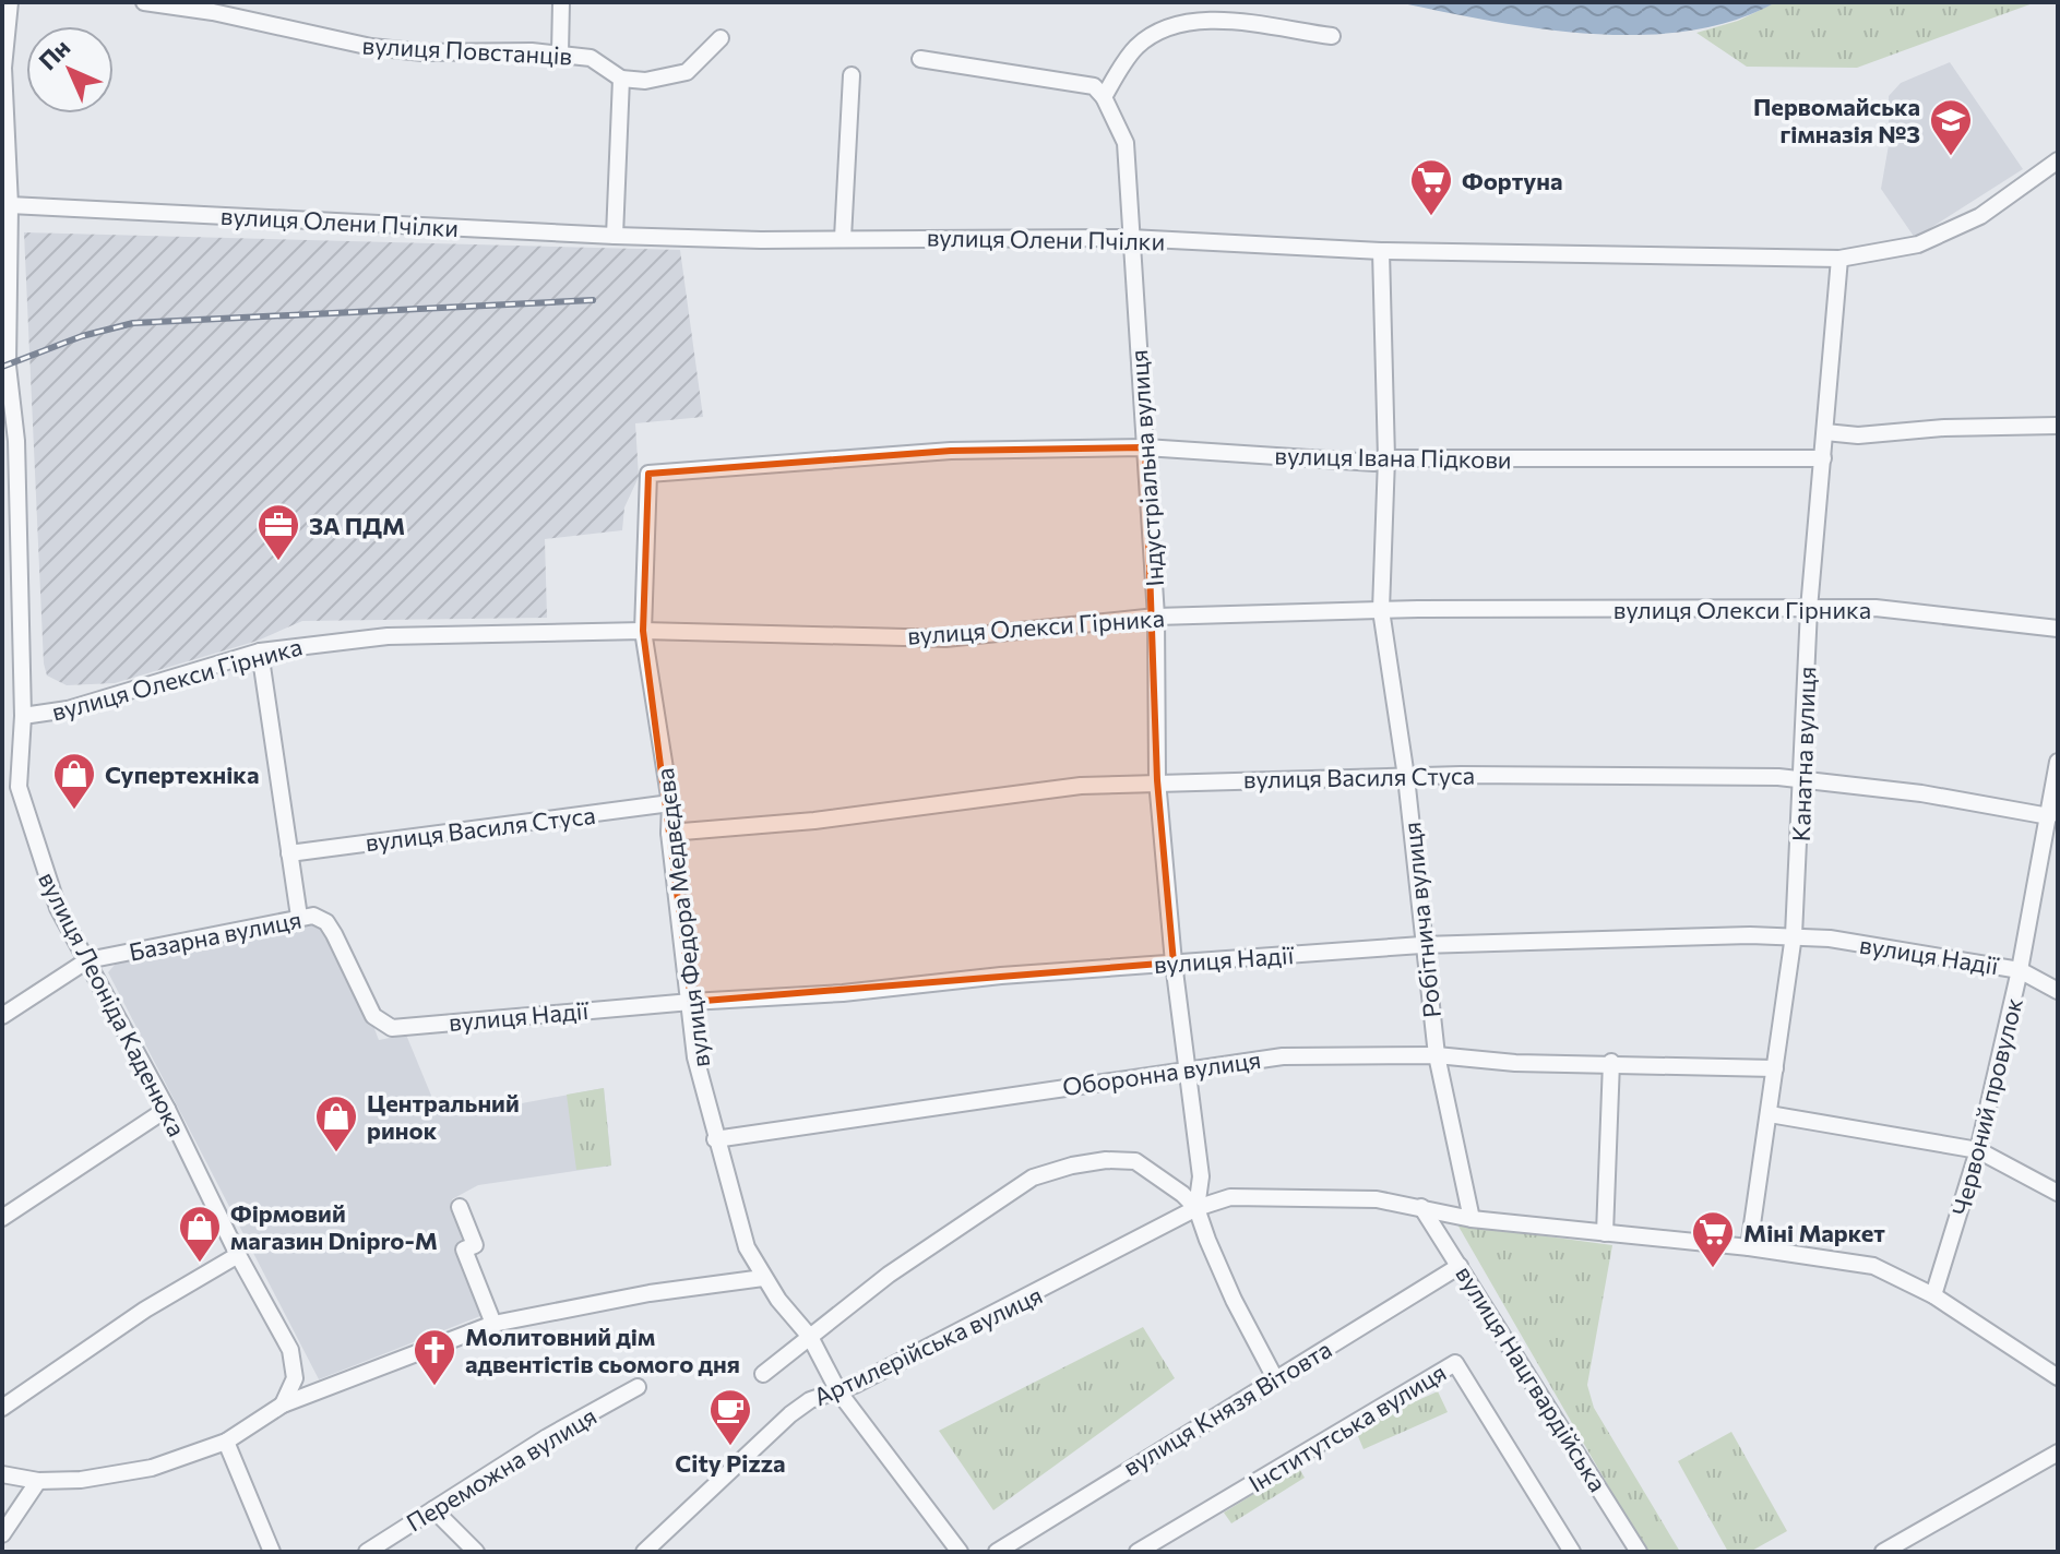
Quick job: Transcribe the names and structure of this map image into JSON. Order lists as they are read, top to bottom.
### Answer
{
  "streets": {
    "street": [
      "вулиця Повстанців",
      "вулиця Олени Пчілки",
      "вулиця Івана Підкови",
      "Індустріальна вулиця",
      "вулиця Олекси Гірника",
      "Канатна вулиця",
      "вулиця Василя Стуса",
      "вулиця Федора Медвєдєва",
      "Робітнича вулиця",
      "Базарна вулиця",
      "вулиця Надії",
      "вулиця Леоніда Каденюка",
      "Оборонна вулиця",
      "Червоний провулок",
      "Артилерійська вулиця",
      "вулиця Нацгвардійська",
      "вулиця Князя Вітовта",
      "Інститутська вулиця",
      "Переможна вулиця"
    ]
  },
  "crossings": [
    ["вулиця Олени Пчілки", "Індустріальна вулиця"],
    ["вулиця Олени Пчілки", "Канатна вулиця"],
    ["вулиця Олени Пчілки", "Робітнича вулиця"],
    ["вулиця Олени Пчілки", "вулиця Леоніда Каденюка"],
    ["вулиця Івана Підкови", "Індустріальна вулиця"],
    ["вулиця Івана Підкови", "Канатна вулиця"],
    ["вулиця Івана Підкови", "вулиця Федора Медвєдєва"],
    ["вулиця Івана Підкови", "Робітнича вулиця"],
    ["Індустріальна вулиця", "вулиця Олекси Гірника"],
    ["Індустріальна вулиця", "вулиця Василя Стуса"],
    ["Індустріальна вулиця", "вулиця Надії"],
    ["Індустріальна вулиця", "Оборонна вулиця"],
    ["Індустріальна вулиця", "Артилерійська вулиця"],
    ["вулиця Олекси Гірника", "Канатна вулиця"],
    ["вулиця Олекси Гірника", "вулиця Федора Медвєдєва"],
    ["вулиця Олекси Гірника", "Робітнича вулиця"],
    ["вулиця Олекси Гірника", "вулиця Леоніда Каденюка"],
    ["Канатна вулиця", "вулиця Василя Стуса"],
    ["Канатна вулиця", "вулиця Надії"],
    ["Канатна вулиця", "Оборонна вулиця"],
    ["Канатна вулиця", "Артилерійська вулиця"],
    ["вулиця Василя Стуса", "вулиця Федора Медвєдєва"],
    ["вулиця Василя Стуса", "Робітнича вулиця"],
    ["вулиця Василя Стуса", "Червоний провулок"],
    ["вулиця Федора Медвєдєва", "вулиця Надії"],
    ["вулиця Федора Медвєдєва", "Оборонна вулиця"],
    ["вулиця Федора Медвєдєва", "Артилерійська вулиця"],
    ["Робітнича вулиця", "вулиця Надії"],
    ["Робітнича вулиця", "Оборонна вулиця"],
    ["Робітнича вулиця", "Артилерійська вулиця"],
    ["Базарна вулиця", "вулиця Надії"],
    ["Базарна вулиця", "вулиця Леоніда Каденюка"],
    ["вулиця Надії", "Червоний провулок"],
    ["Червоний провулок", "Артилерійська вулиця"],
    ["Артилерійська вулиця", "вулиця Нацгвардійська"],
    ["вулиця Нацгвардійська", "вулиця Князя Вітовта"]
  ],
  "places": {
    "school or university": ["Первомайська гімназія №3"],
    "supermarket": ["Фортуна", "Міні Маркет"],
    "office": ["ЗА ПДМ"],
    "shop": ["Супертехніка", "Центральний ринок", "Фірмовий магазин Dnipro-M"],
    "church": ["Молитовний дім адвентістів сьомого дня"],
    "cafe": ["City Pizza"]
  },
  "north": "top left"
}
